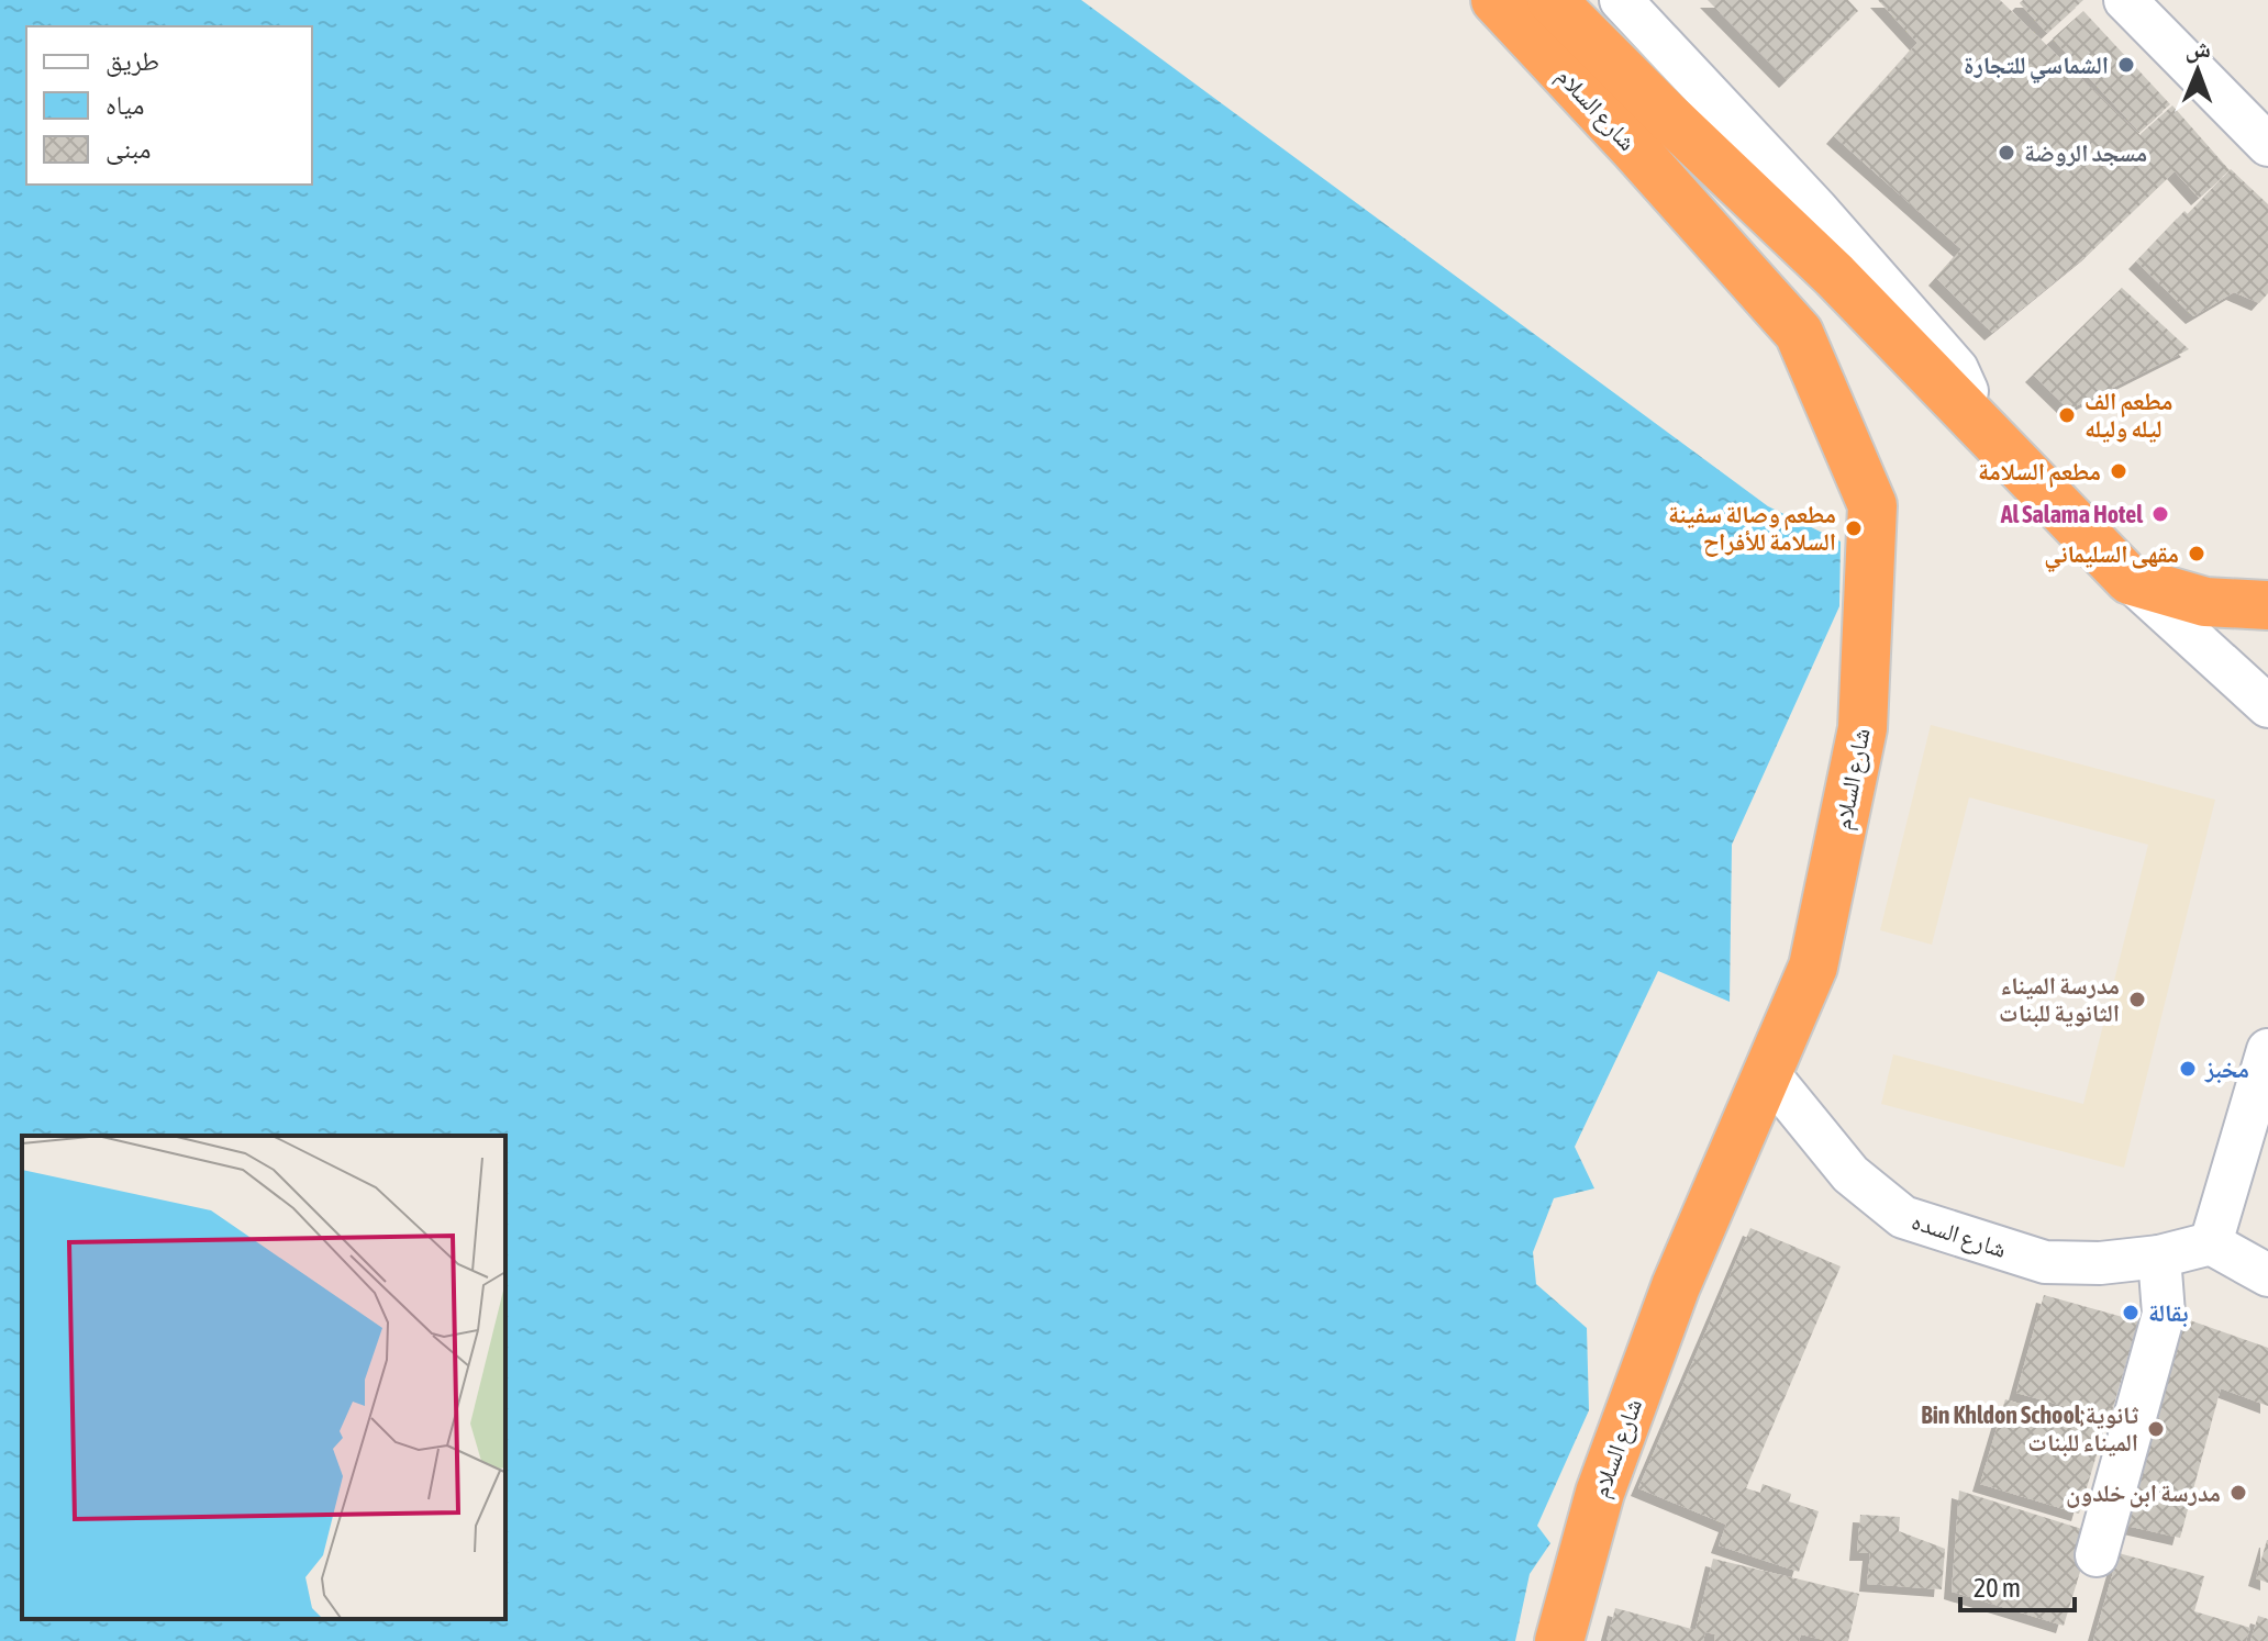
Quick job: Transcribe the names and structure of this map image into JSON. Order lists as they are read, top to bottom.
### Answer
{
  "streets": {
    "highway": ["شارع السلام"],
    "street": ["شارع السده"]
  },
  "crossings": [
    ["شارع السلام", "شارع السده"]
  ],
  "places": [
    "الشماسي للتجارة",
    "مسجد الروضة",
    "مطعم الف ليله وليله",
    "مطعم السلامة",
    "Al Salama Hotel",
    "مطعم وصالة سفينة السلامة للأفراح",
    "مقهى السليماني",
    "مدرسة الميناء الثانوية للبنات",
    "مخبز",
    "بقالة",
    "Bin Khldon School;ثانوية الميناء للبنات",
    "مدرسة ابن خلدون"
  ],
  "legend": ["طريق", "مياه", "مبنى"],
  "scale_bar": "20 m",
  "north": "top"
}
